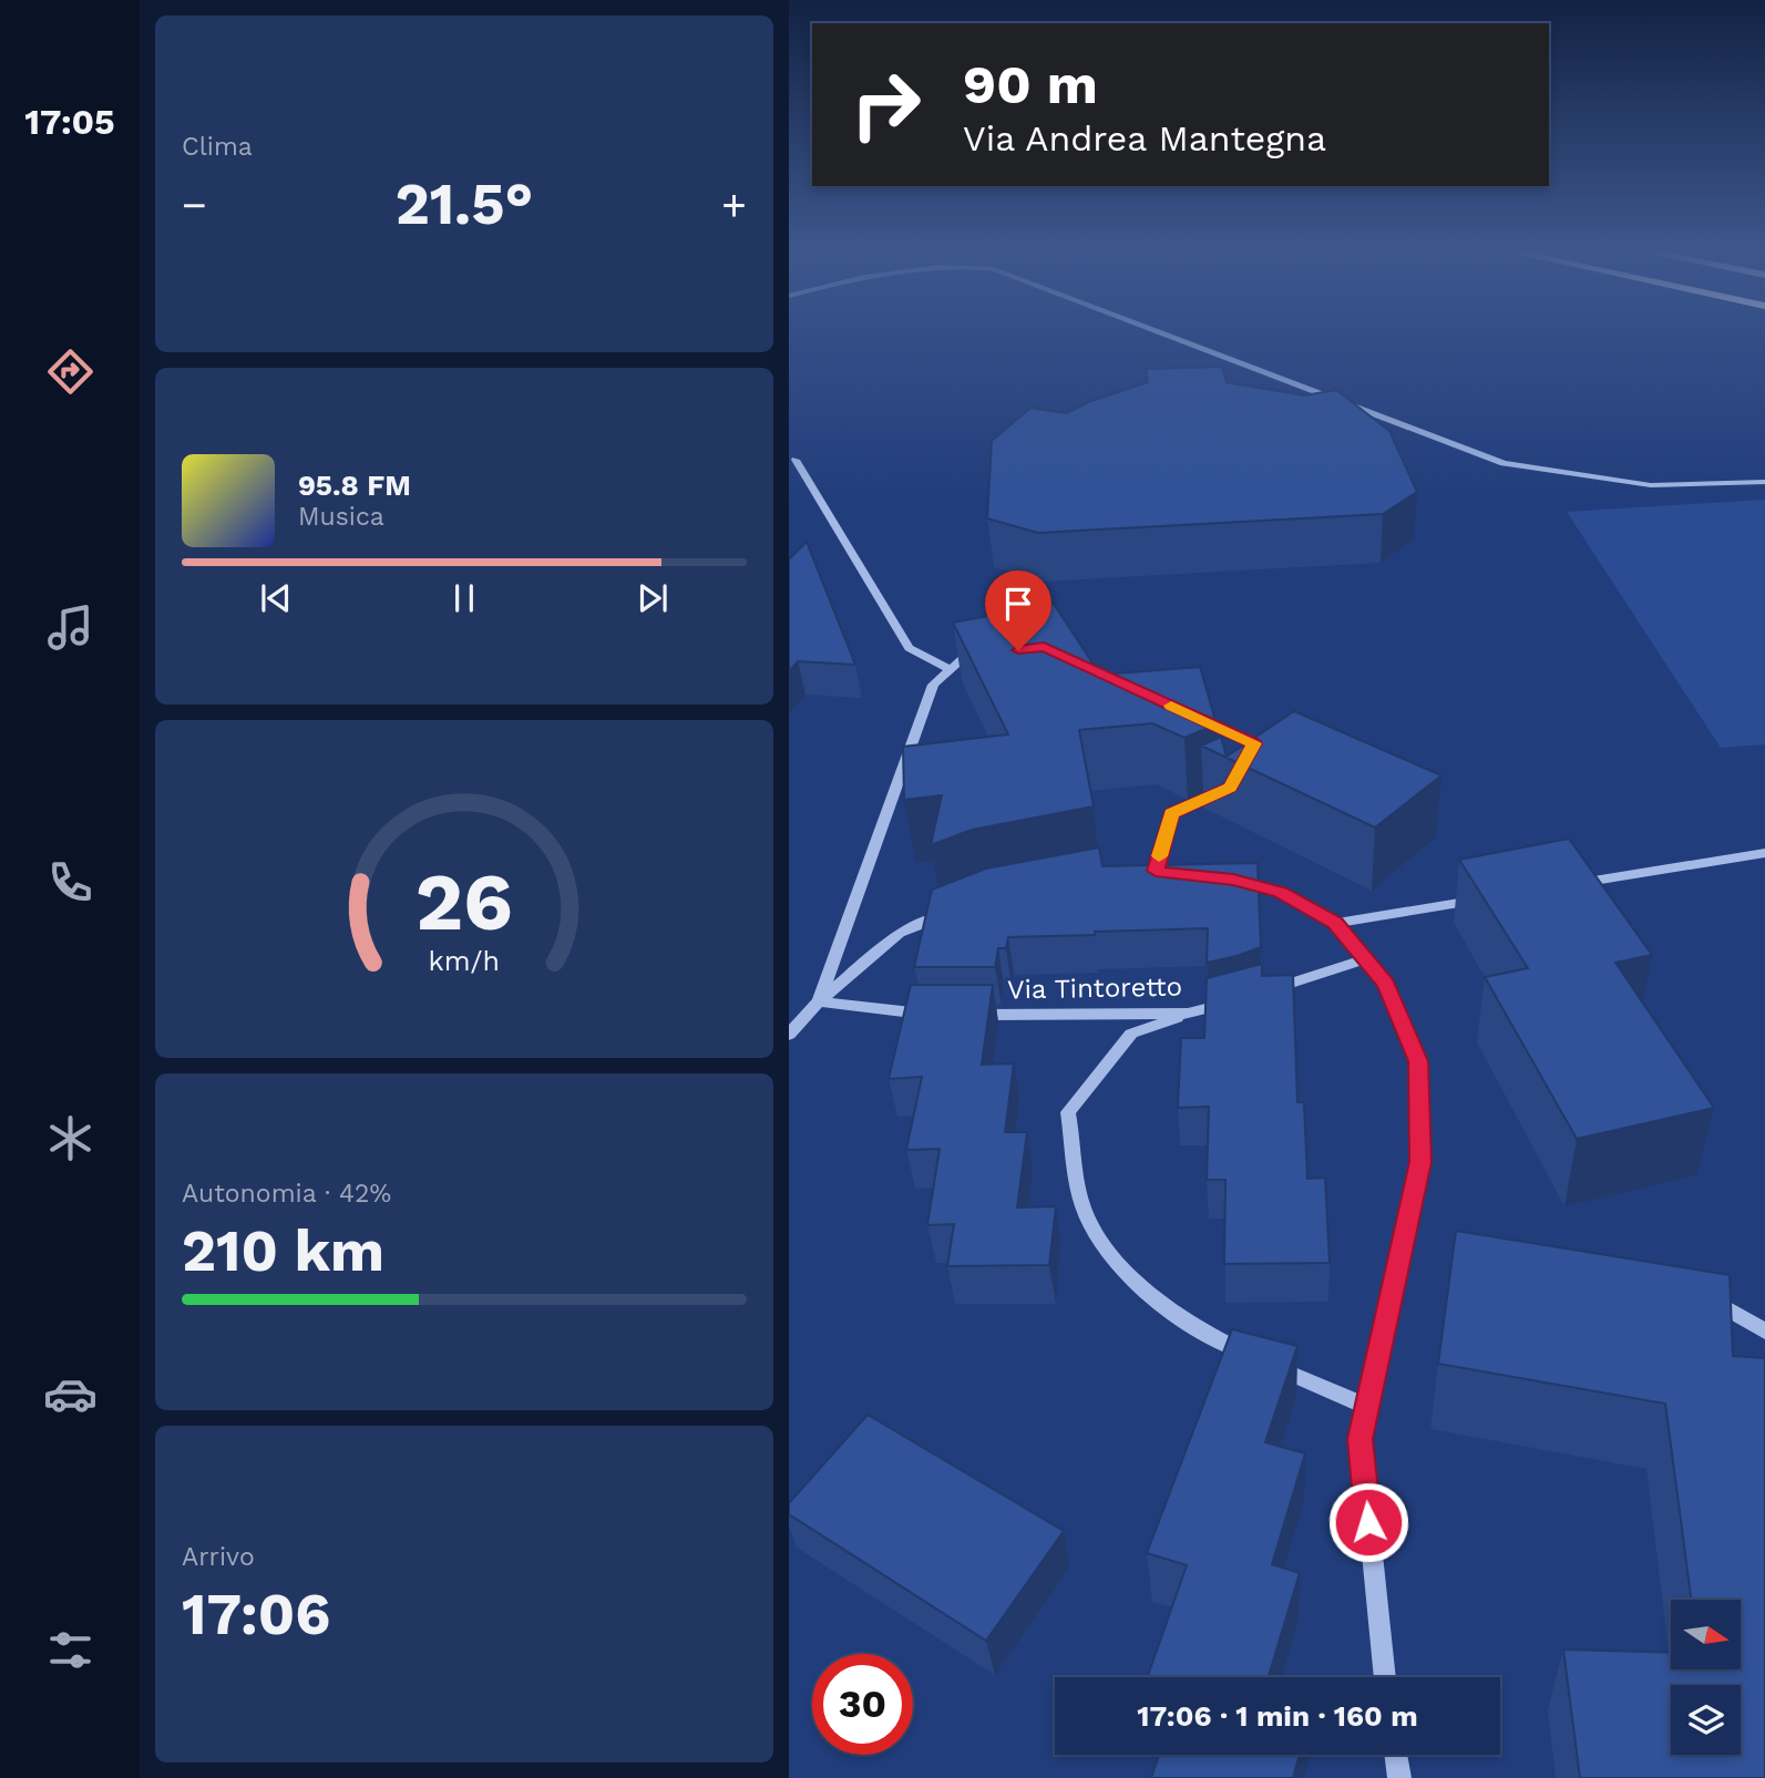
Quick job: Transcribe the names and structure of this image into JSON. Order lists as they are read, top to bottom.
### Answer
{
  "streets": {
    "street": ["Via Tintoretto"]
  },
  "north": "right",
  "page": {
    "tabs": "17:05",
    "tile": [
      "Clima",
      ["Autonomia · 42%", "210 km"],
      ["Arrivo", "17:06"]
    ],
    "turn": ["90 m", "Via Andrea Mantegna"],
    "heat": ["−", "21.5°", "+"],
    "song": ["95.8 FM", "Musica"],
    "limit": "30",
    "trip": "17:06 · 1 min · 160 m",
    "gauge": ["26", "km/h"]
  }
}
